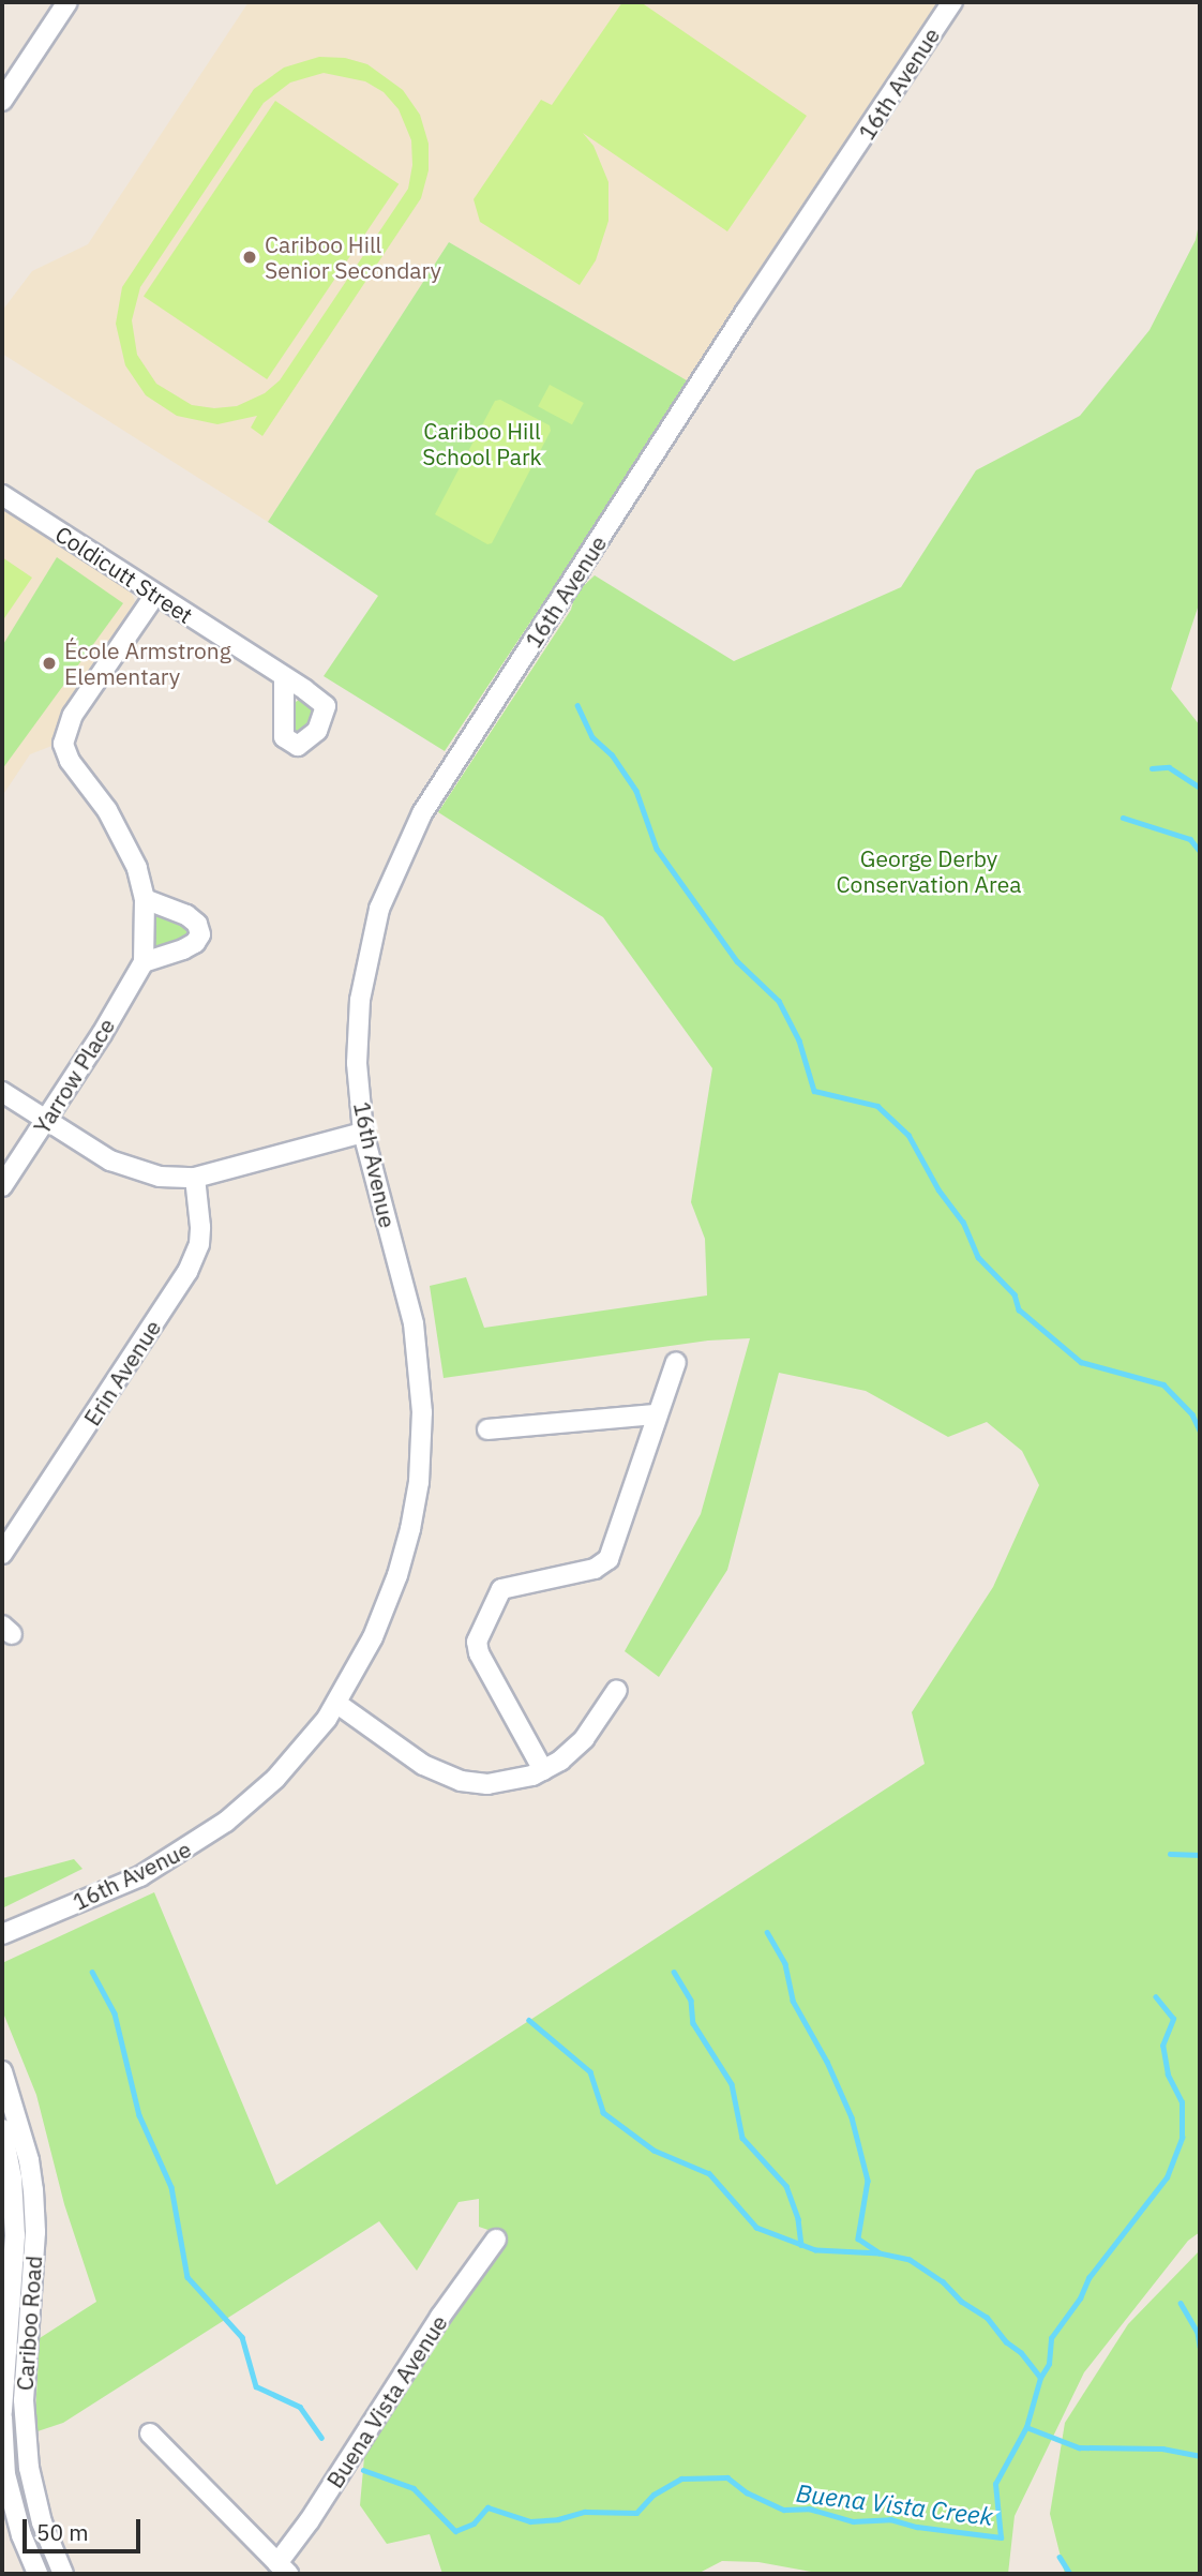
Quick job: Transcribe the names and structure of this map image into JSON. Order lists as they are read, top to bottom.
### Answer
{
  "streets": {
    "street": [
      "16th Avenue",
      "Coldicutt Street",
      "Yarrow Place",
      "Erin Avenue",
      "Cariboo Road",
      "Buena Vista Avenue"
    ]
  },
  "water": ["Buena Vista Creek"],
  "parks": ["Cariboo Hill School Park", "George Derby Conservation Area"],
  "places": ["Cariboo Hill Senior Secondary", "École Armstrong Elementary"],
  "scale_bar": "50 m"
}
